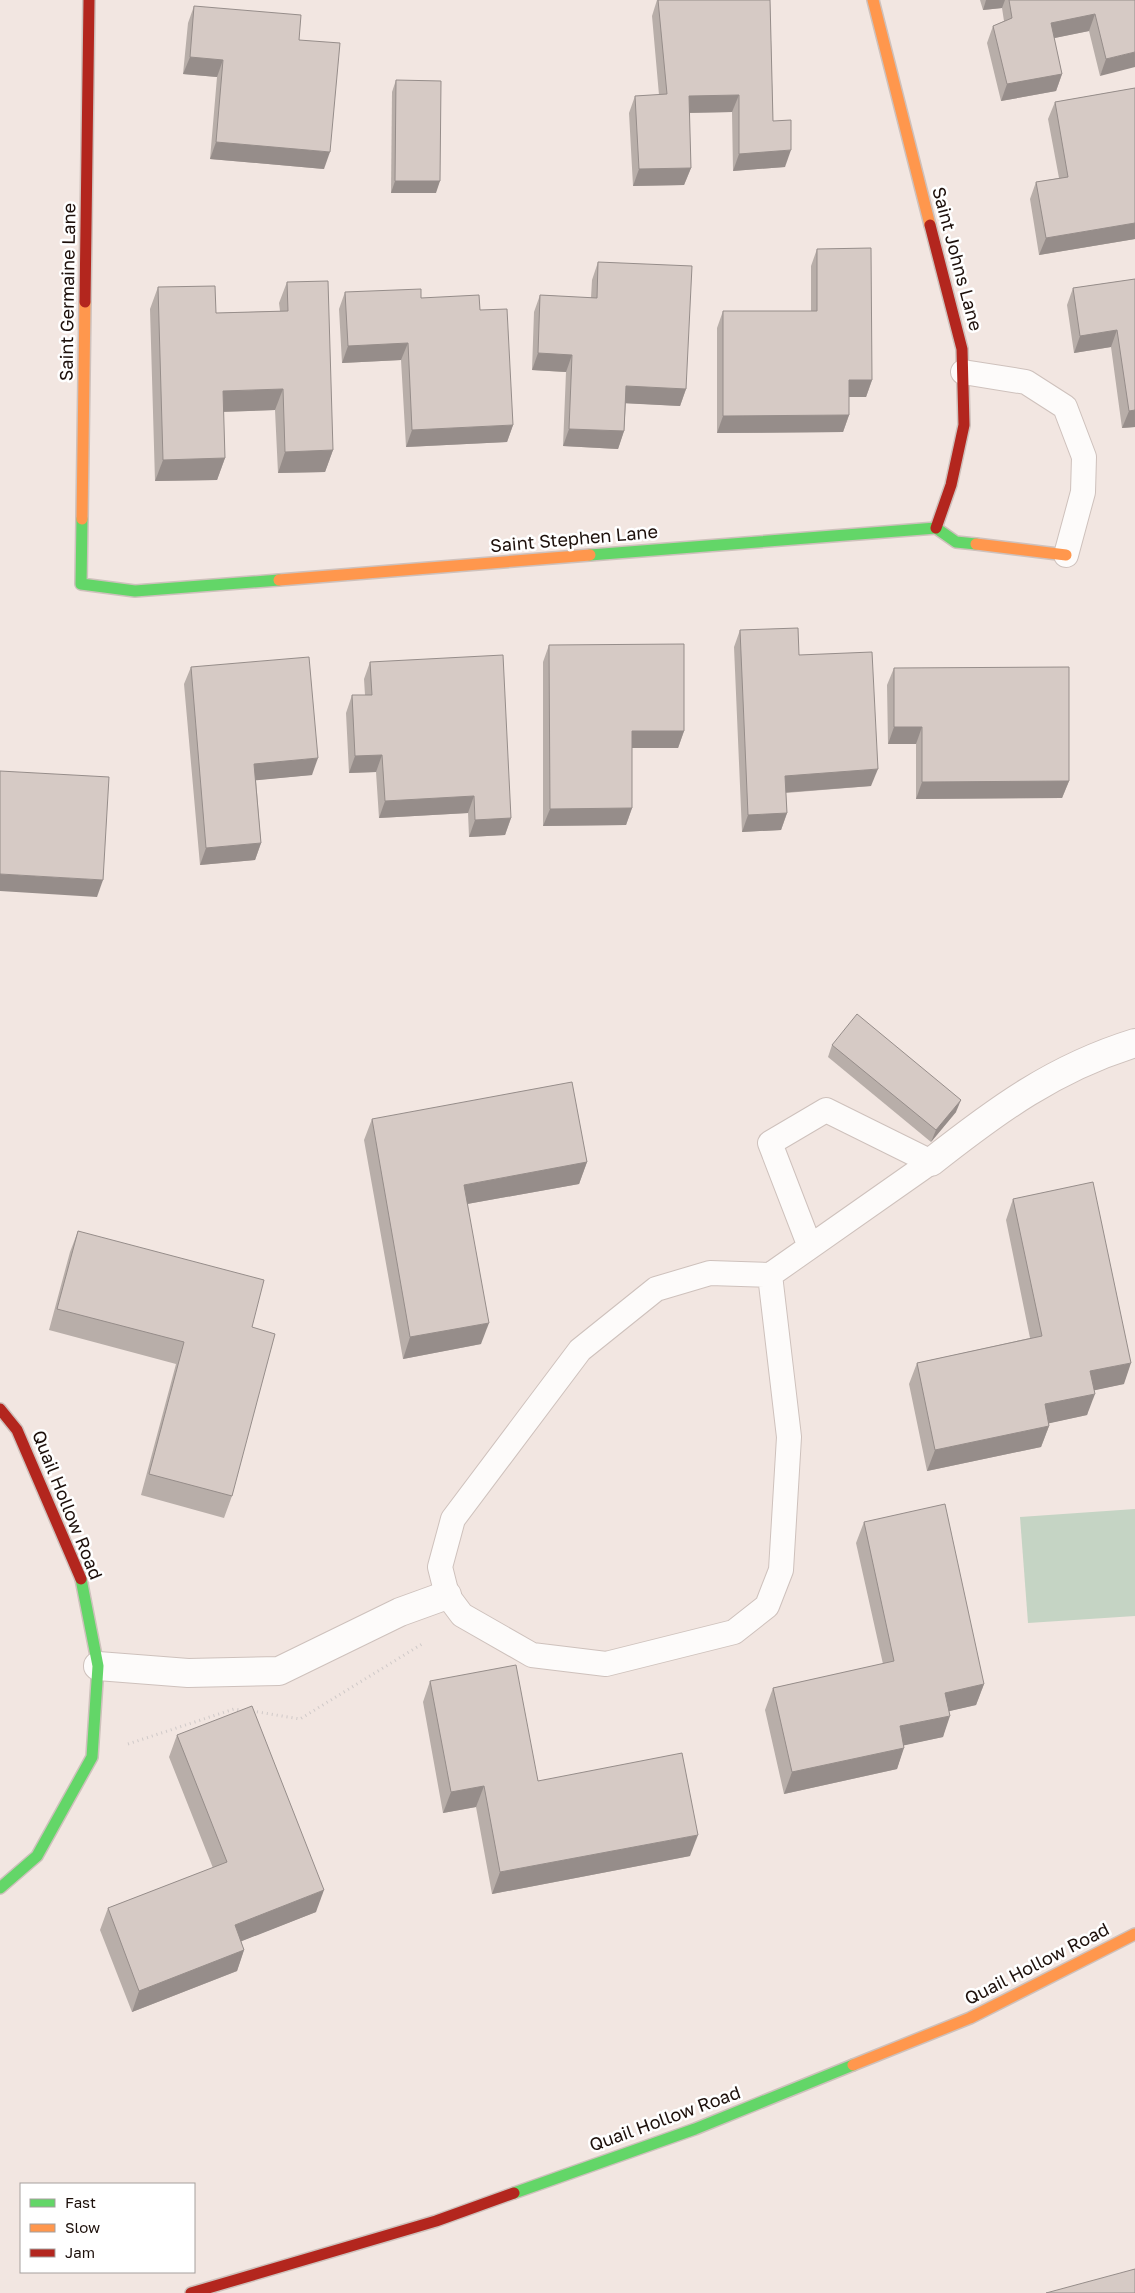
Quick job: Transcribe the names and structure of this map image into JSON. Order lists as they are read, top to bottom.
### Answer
{
  "streets": {
    "street": [
      "Saint Johns Lane",
      "Saint Germaine Lane",
      "Saint Stephen Lane",
      "Quail Hollow Road"
    ]
  },
  "crossings": [
    ["Saint Johns Lane", "Saint Stephen Lane"],
    ["Saint Germaine Lane", "Saint Stephen Lane"]
  ],
  "legend": ["Fast", "Slow", "Jam"]
}
